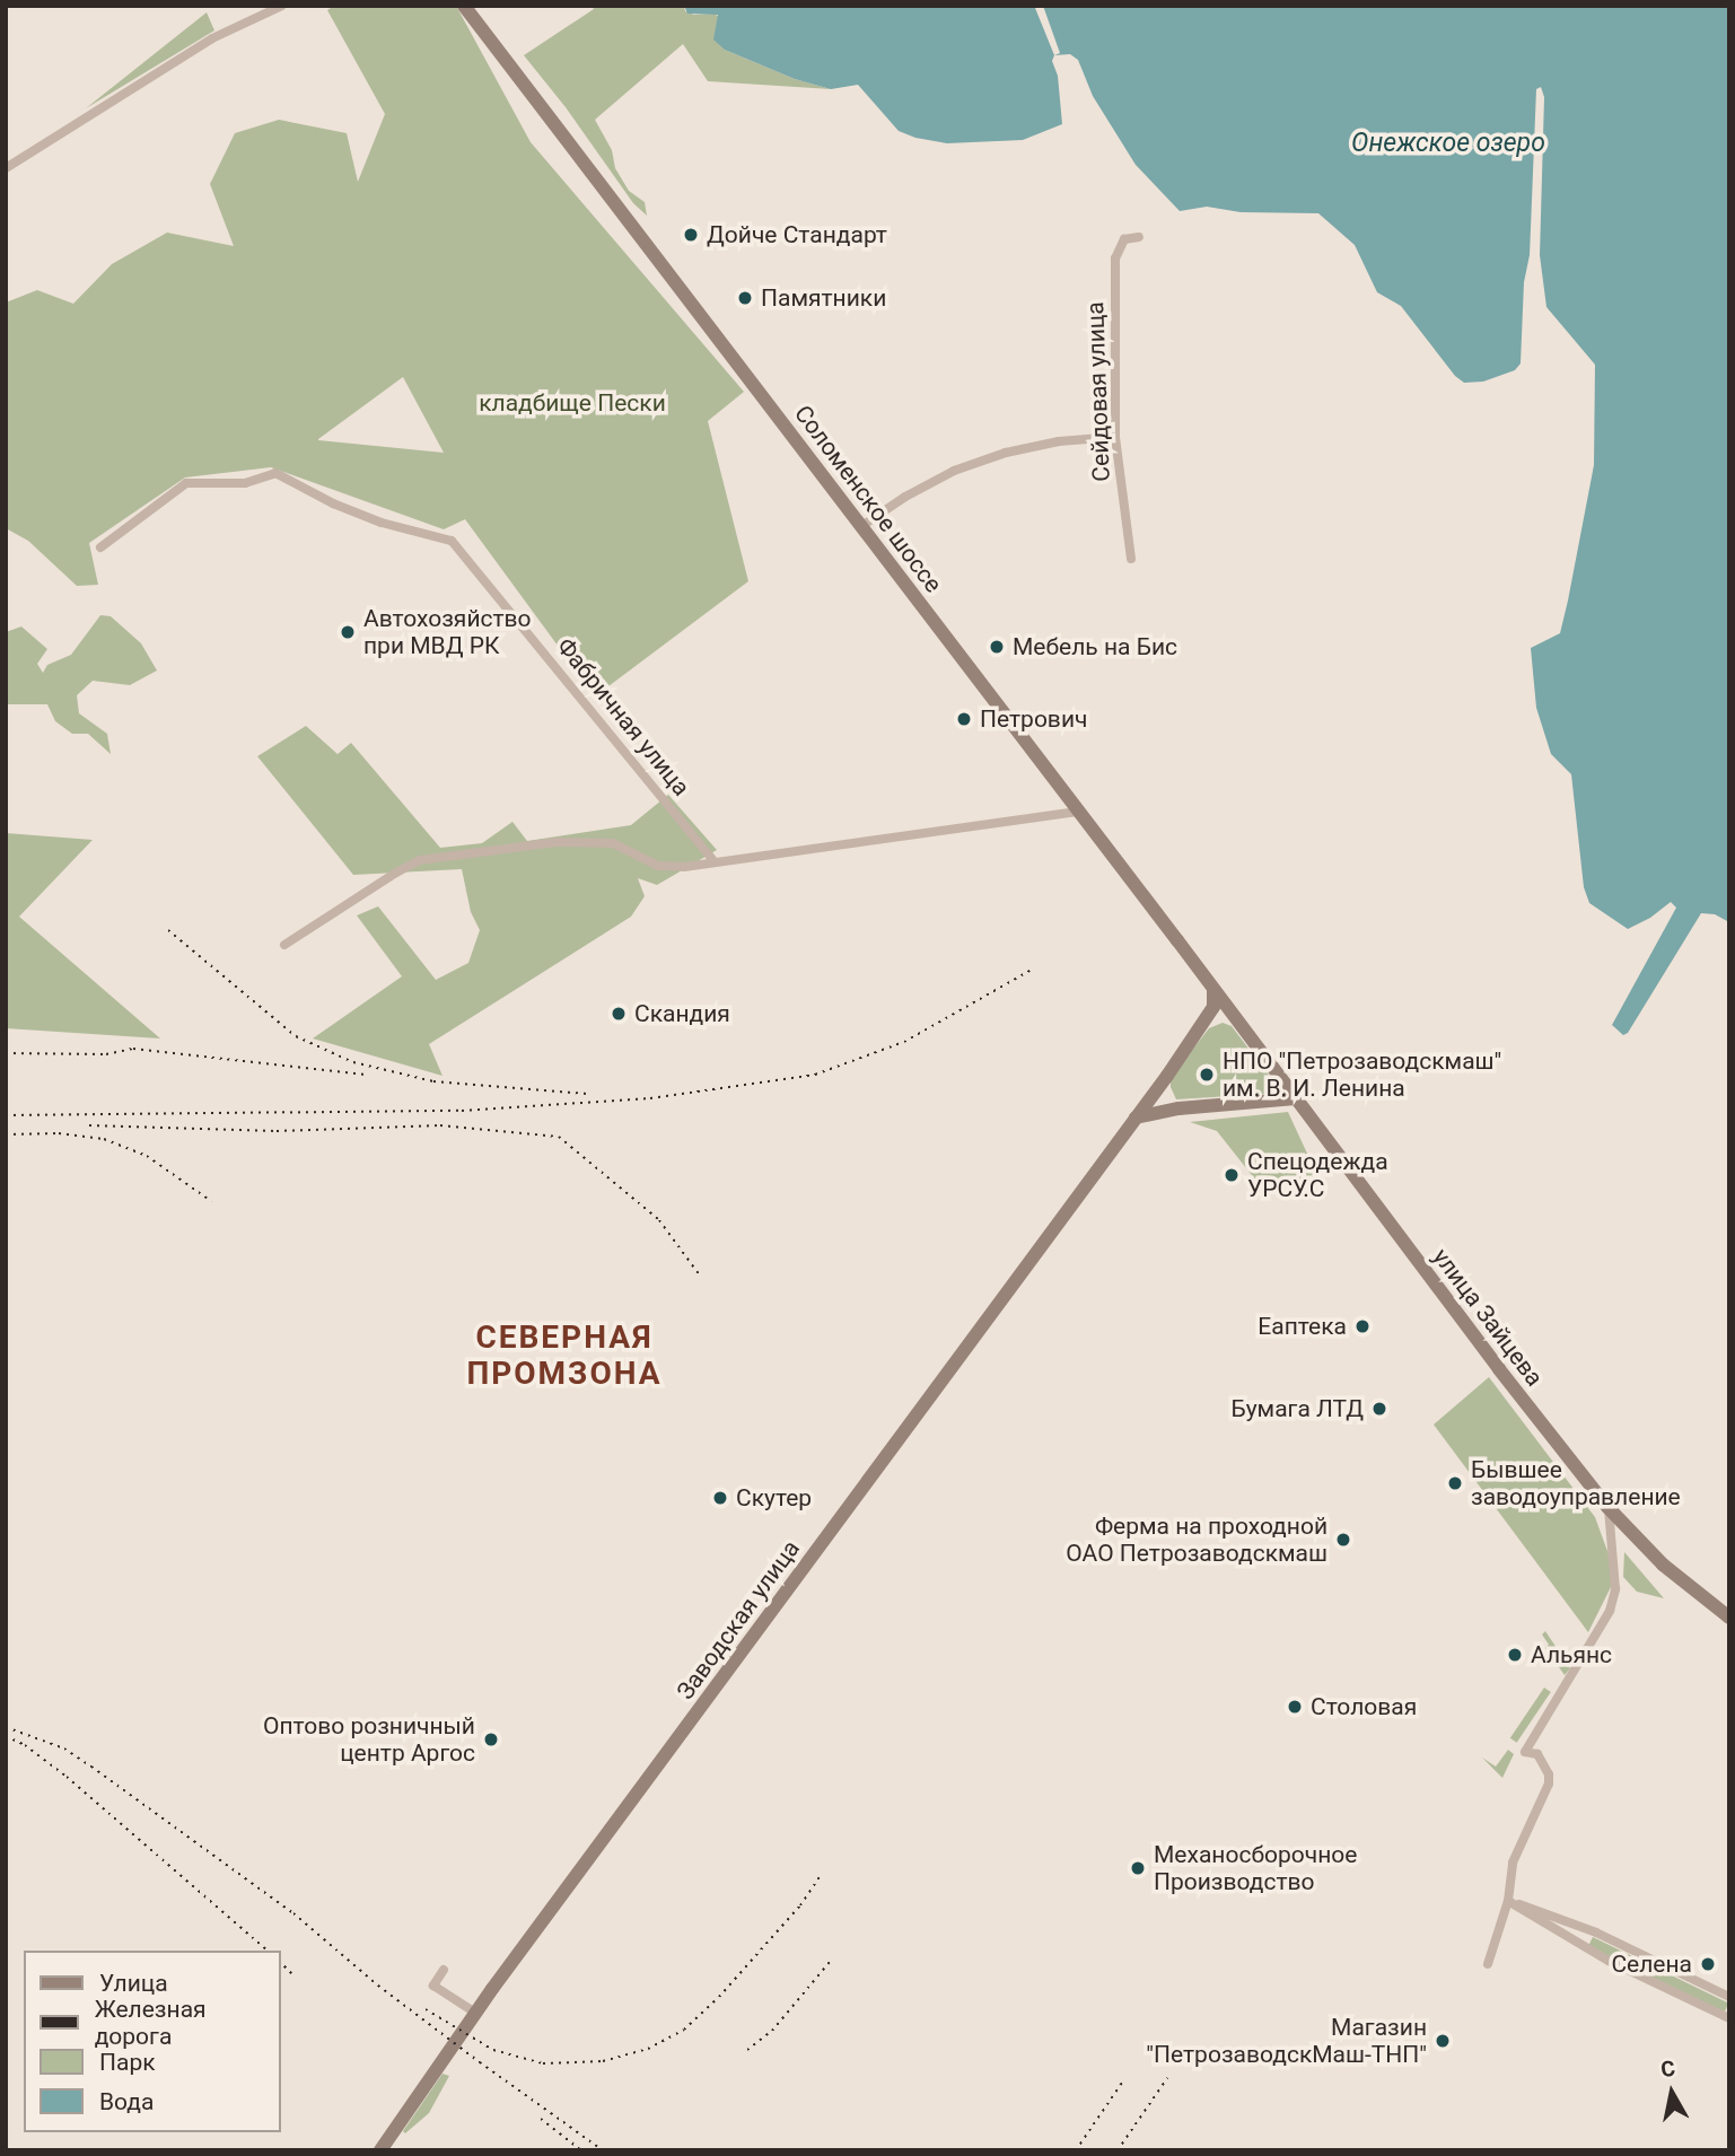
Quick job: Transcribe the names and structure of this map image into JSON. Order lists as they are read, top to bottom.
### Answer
{
  "streets": {
    "main road": ["Соломенское шоссе", "улица Зайцева", "Заводская улица"],
    "street": ["Сейдовая улица", "Фабричная улица"]
  },
  "crossings": [
    ["Соломенское шоссе", "улица Зайцева"]
  ],
  "districts": ["СЕВЕРНАЯ ПРОМЗОНА"],
  "water": ["Онежское озеро"],
  "parks": ["кладбище Пески"],
  "places": [
    "Дойче Стандарт",
    "Памятники",
    "Автохозяйство при МВД РК",
    "Мебель на Бис",
    "Петрович",
    "Скандия",
    "НПО \"Петрозаводскмаш\" им. В. И. Ленина",
    "Спецодежда УРСУ.С",
    "Еаптека",
    "Бумага ЛТД",
    "Бывшее заводоуправление",
    "Скутер",
    "Ферма на проходной ОАО Петрозаводскмаш",
    "Альянс",
    "Столовая",
    "Оптово розничный центр Аргос",
    "Механосборочное Производство",
    "Селена",
    "Магазин \"ПетрозаводскМаш-ТНП\""
  ],
  "legend": [
    "Улица",
    "Железная дорога",
    "Парк",
    "Вода"
  ],
  "north": "top"
}
